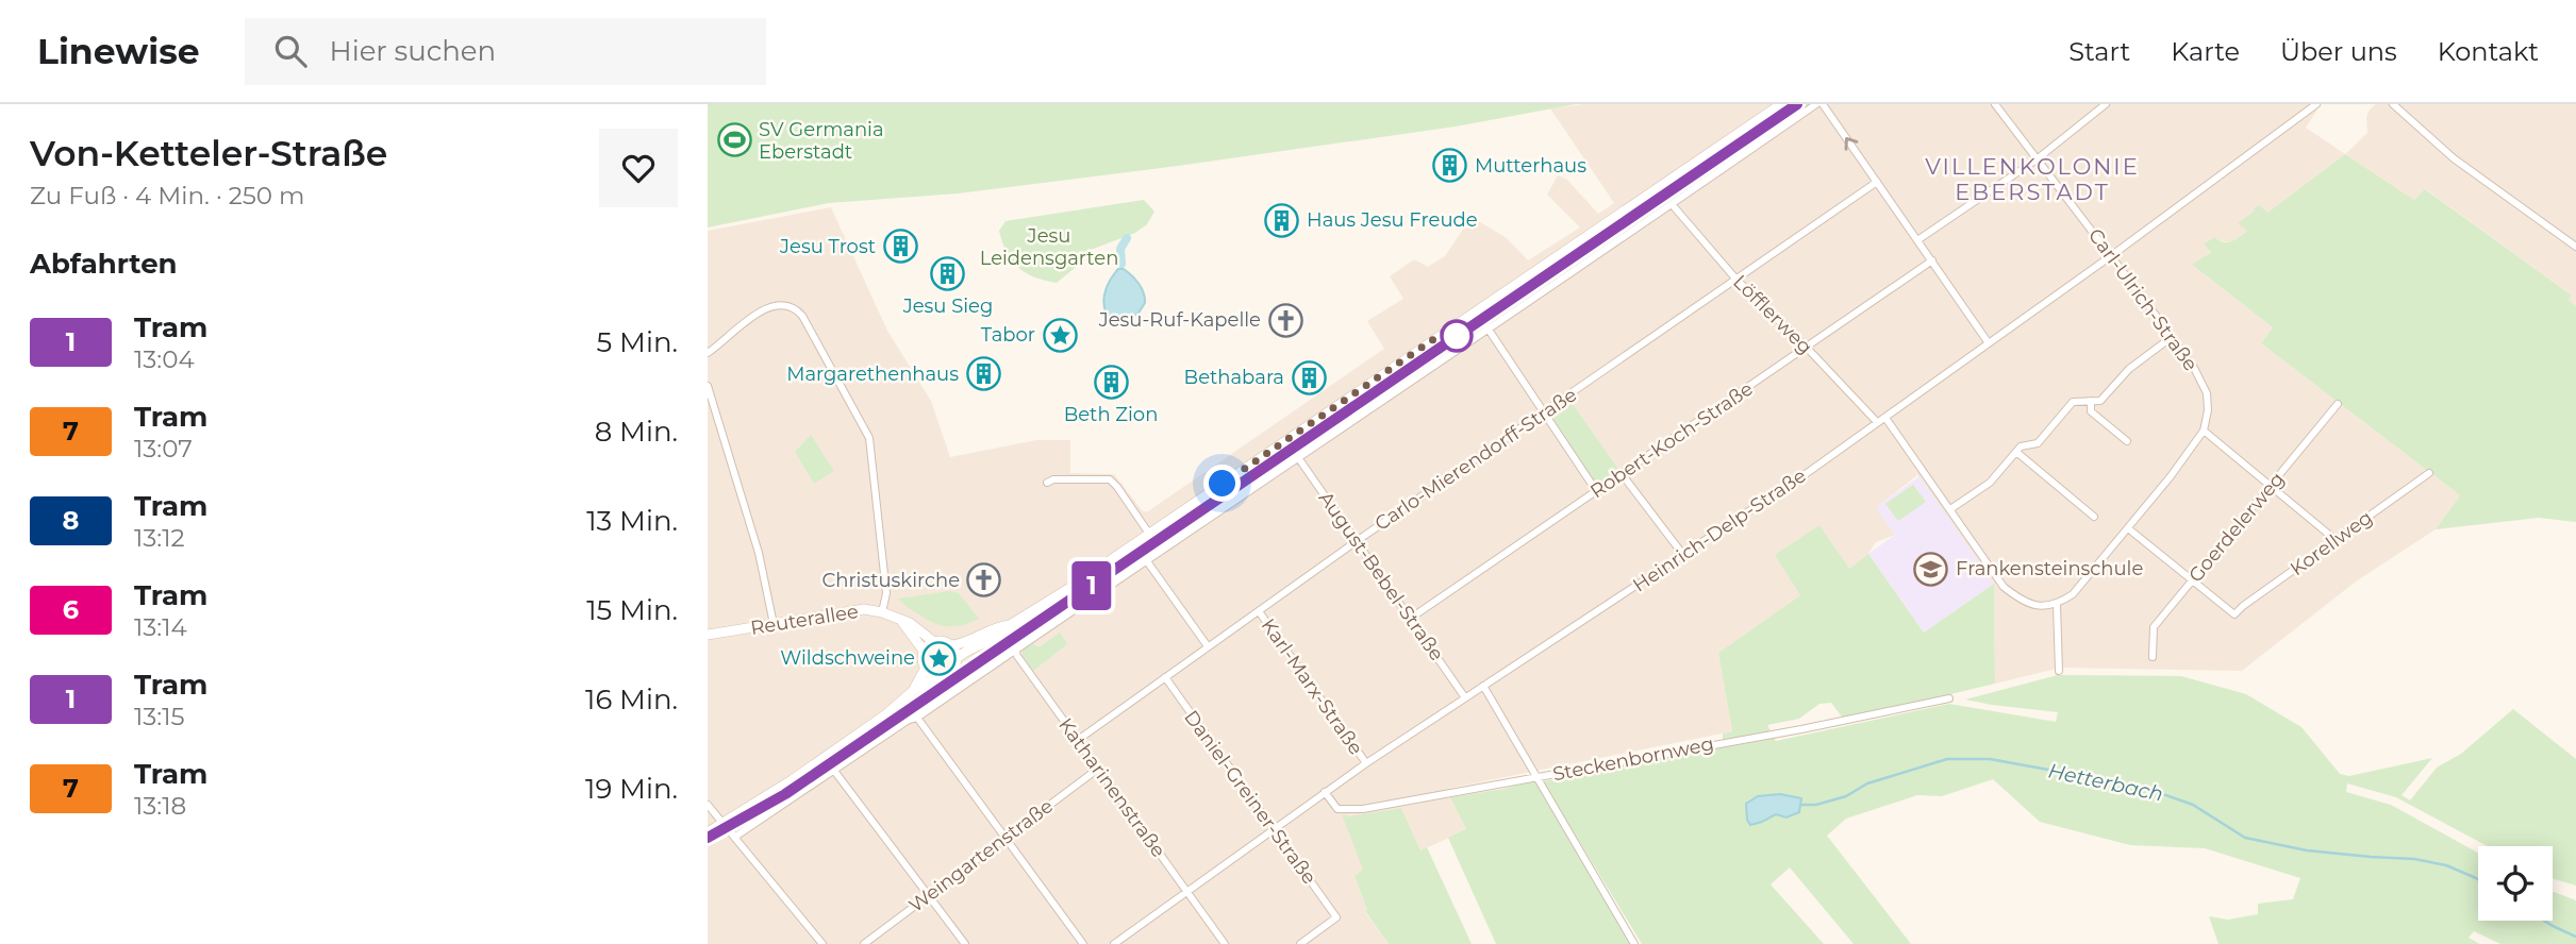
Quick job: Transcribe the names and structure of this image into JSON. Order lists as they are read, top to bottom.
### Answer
{
  "streets": {
    "street": [
      "Carl-Ulrich-Straße",
      "Löfflerweg",
      "Robert-Koch-Straße",
      "Carlo-Mierendorff-Straße",
      "Goerdelerweg",
      "Heinrich-Delp-Straße",
      "Korellweg",
      "August-Bebel-Straße",
      "Reuterallee",
      "Karl-Marx-Straße",
      "Steckenbornweg",
      "Katharinenstraße",
      "Daniel-Greiner-Straße",
      "Weingartenstraße"
    ]
  },
  "crossings": [
    ["Carl-Ulrich-Straße", "Heinrich-Delp-Straße"],
    ["Löfflerweg", "Robert-Koch-Straße"],
    ["Löfflerweg", "Carlo-Mierendorff-Straße"],
    ["Löfflerweg", "Heinrich-Delp-Straße"],
    ["Robert-Koch-Straße", "August-Bebel-Straße"],
    ["Carlo-Mierendorff-Straße", "August-Bebel-Straße"],
    ["Carlo-Mierendorff-Straße", "Karl-Marx-Straße"],
    ["Carlo-Mierendorff-Straße", "Katharinenstraße"],
    ["Carlo-Mierendorff-Straße", "Daniel-Greiner-Straße"],
    ["Goerdelerweg", "Korellweg"],
    ["Heinrich-Delp-Straße", "August-Bebel-Straße"],
    ["Heinrich-Delp-Straße", "Karl-Marx-Straße"],
    ["Heinrich-Delp-Straße", "Steckenbornweg"],
    ["Heinrich-Delp-Straße", "Katharinenstraße"],
    ["Heinrich-Delp-Straße", "Daniel-Greiner-Straße"],
    ["Katharinenstraße", "Weingartenstraße"]
  ],
  "districts": ["VILLENKOLONIE EBERSTADT"],
  "water": ["Hetterbach"],
  "parks": ["Jesu Leidensgarten"],
  "places": {
    "sports": ["SV Germania Eberstadt"],
    "building": [
      "Mutterhaus",
      "Haus Jesu Freude",
      "Jesu Trost",
      "Jesu Sieg",
      "Margarethenhaus",
      "Bethabara",
      "Beth Zion"
    ],
    "church": ["Jesu-Ruf-Kapelle", "Christuskirche"],
    "place": ["Tabor", "Wildschweine"],
    "school or university": ["Frankensteinschule"]
  },
  "lines": ["tram line 1"],
  "page": {
    "header": "Linewise",
    "search": "Hier suchen",
    "nav": [
      "Start",
      "Karte",
      "Über uns",
      "Kontakt"
    ],
    "heading": [
      ["Von-Ketteler-Straße", "Zu Fuß · 4 Min. · 250 m"],
      "Abfahrten"
    ],
    "on_map": "1",
    "list": [
      {
        "mark": "1",
        "name": "Tram",
        "note": "13:04",
        "value": "5 Min."
      },
      {
        "mark": "7",
        "name": "Tram",
        "note": "13:07",
        "value": "8 Min."
      },
      {
        "mark": "8",
        "name": "Tram",
        "note": "13:12",
        "value": "13 Min."
      },
      {
        "mark": "6",
        "name": "Tram",
        "note": "13:14",
        "value": "15 Min."
      },
      {
        "mark": "1",
        "name": "Tram",
        "note": "13:15",
        "value": "16 Min."
      },
      {
        "mark": "7",
        "name": "Tram",
        "note": "13:18",
        "value": "19 Min."
      }
    ]
  }
}
